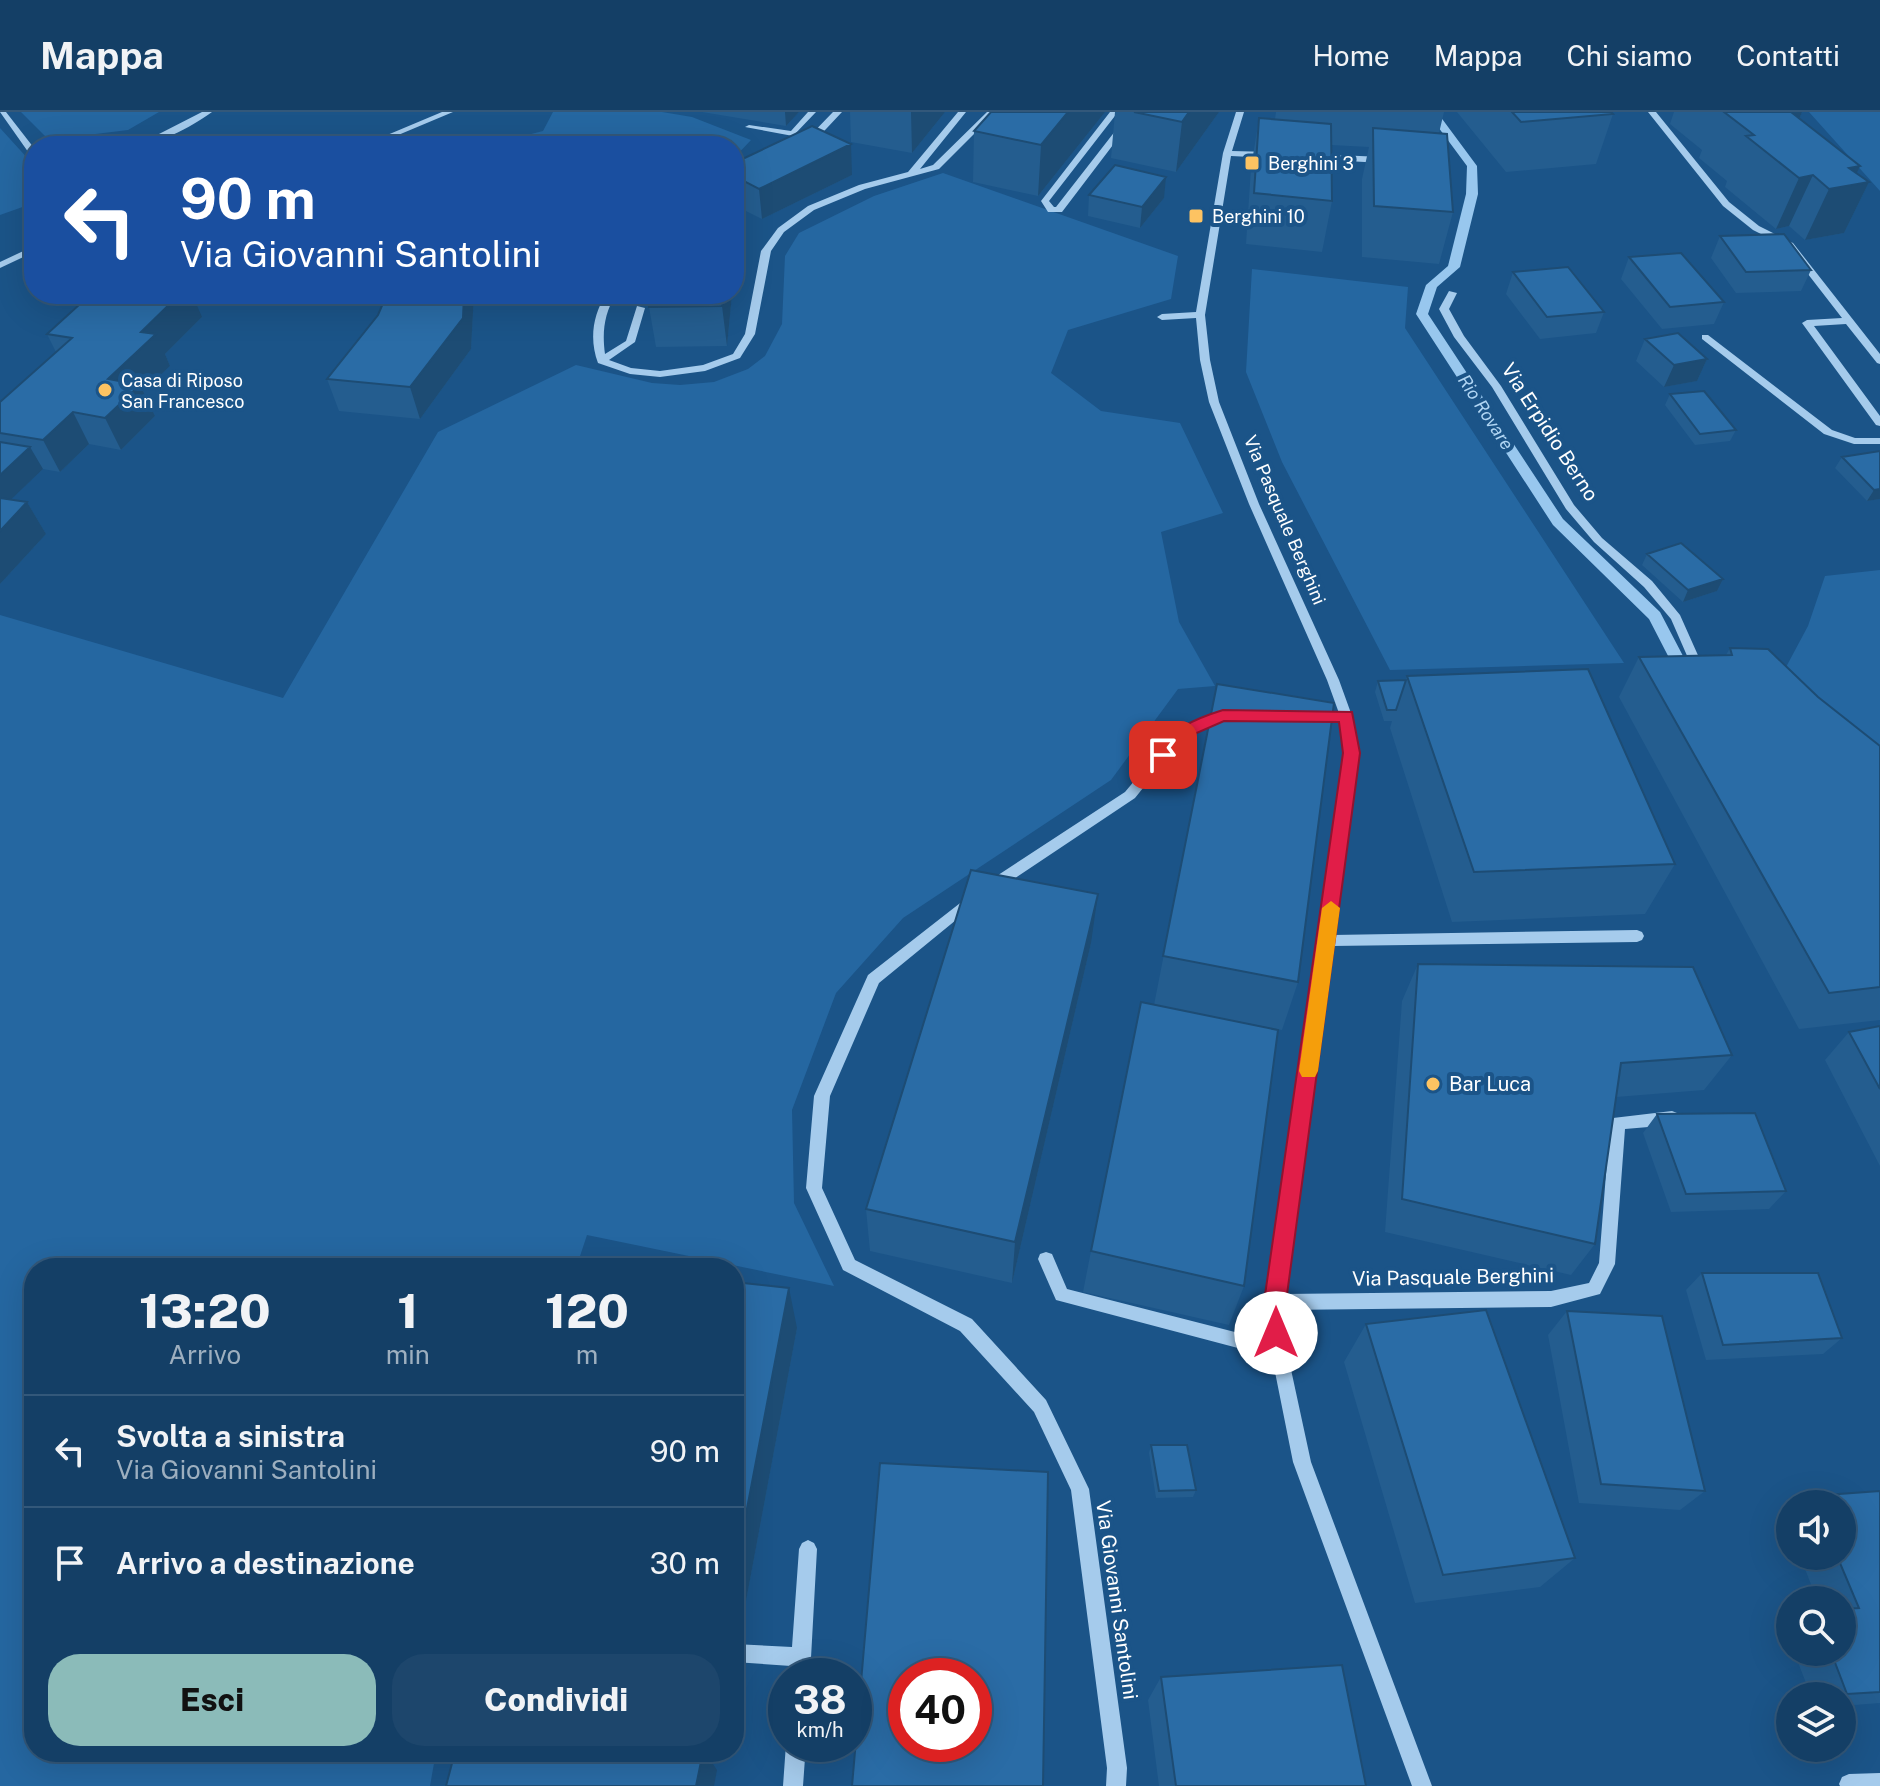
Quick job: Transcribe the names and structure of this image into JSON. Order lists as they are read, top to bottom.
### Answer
{
  "streets": {
    "street": ["Via Erpidio Berno", "Via Pasquale Berghini", "Via Giovanni Santolini"]
  },
  "water": ["Rio Rovare"],
  "places": {
    "transit": ["Berghini 3", "Berghini 10"],
    "other": ["Casa di Riposo San Francesco", "Bar Luca"]
  },
  "page": {
    "header": "Mappa",
    "nav": [
      "Home",
      "Mappa",
      "Chi siamo",
      "Contatti"
    ],
    "turn": ["90 m", "Via Giovanni Santolini"],
    "eta": [
      "13:20",
      "Arrivo",
      "1",
      "min",
      "120",
      "m"
    ],
    "list": [
      {
        "name": "Svolta a sinistra",
        "note": "Via Giovanni Santolini",
        "value": "90 m"
      },
      {
        "name": "Arrivo a destinazione",
        "value": "30 m"
      }
    ],
    "buttons": ["Esci", "Condividi"],
    "speed": "38 km/h",
    "limit": "40"
  }
}
